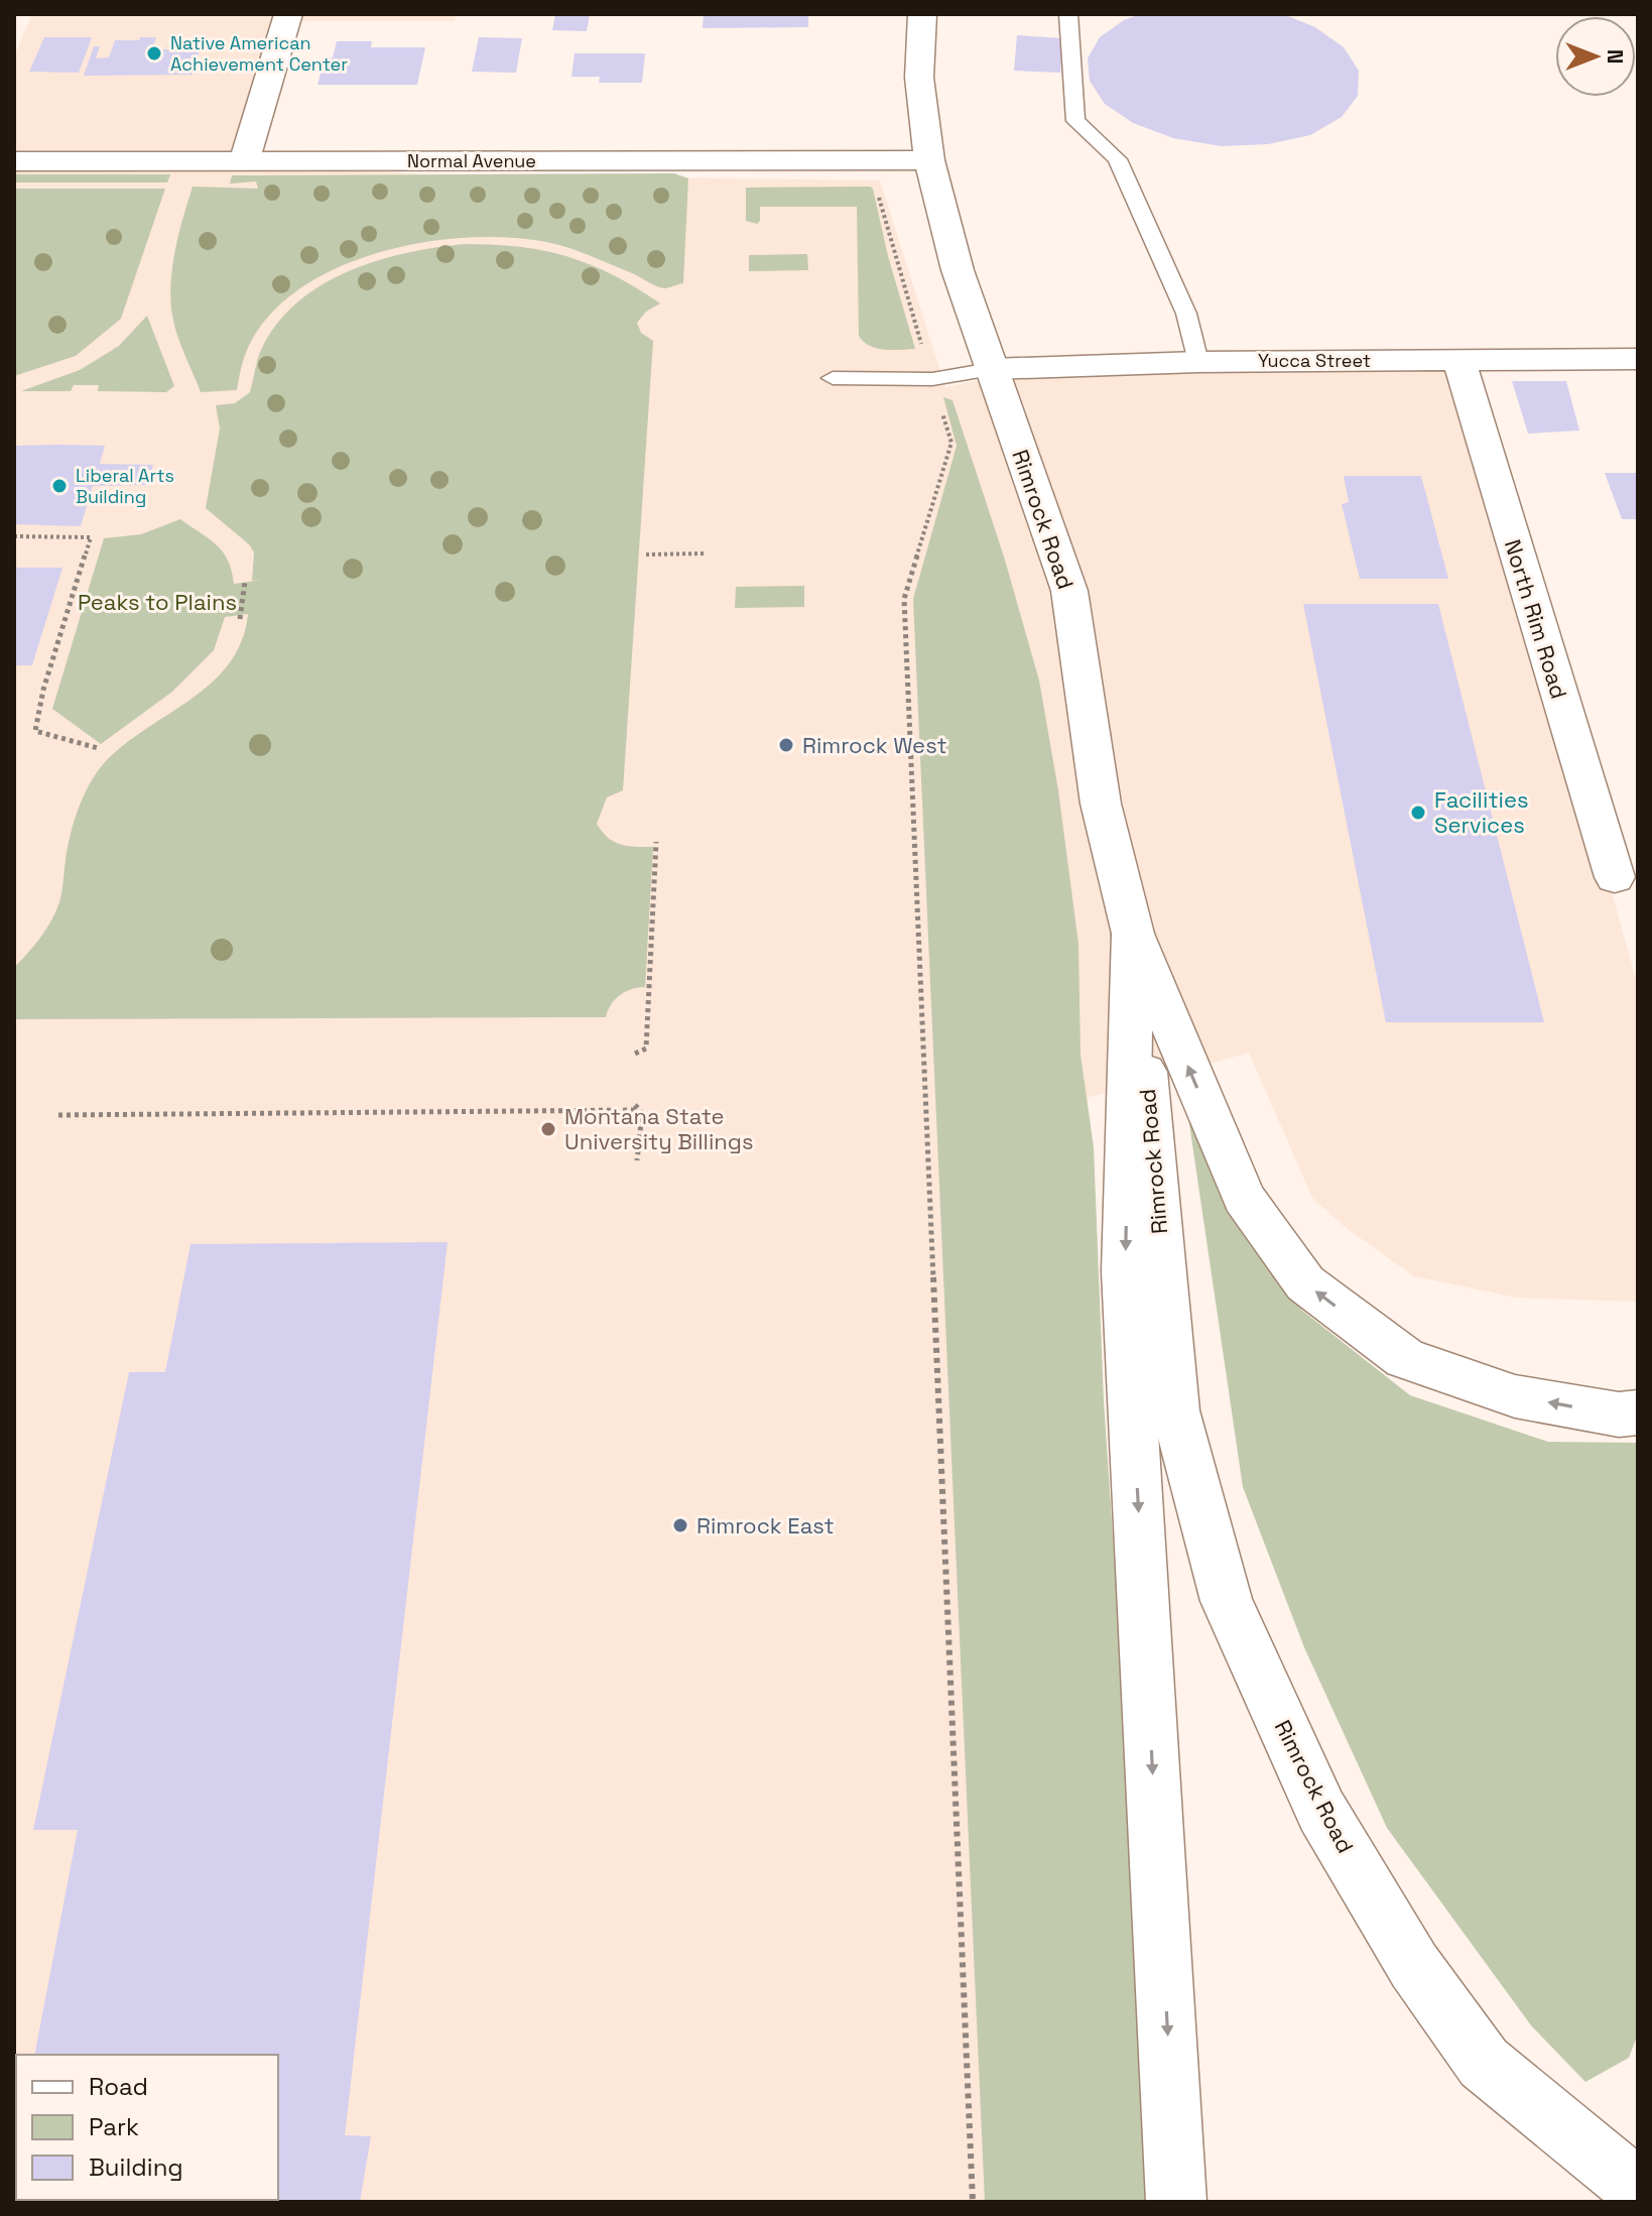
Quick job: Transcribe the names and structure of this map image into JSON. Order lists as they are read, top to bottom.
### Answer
{
  "streets": {
    "main road": [
      "Normal Avenue",
      "Yucca Street",
      "Rimrock Road",
      "North Rim Road"
    ]
  },
  "crossings": [
    ["Normal Avenue", "Rimrock Road"],
    ["Yucca Street", "Rimrock Road"],
    ["Yucca Street", "North Rim Road"]
  ],
  "parks": ["Peaks to Plains"],
  "places": [
    "Native American Achievement Center",
    "Liberal Arts Building",
    "Rimrock West",
    "Facilities Services",
    "Montana State University Billings",
    "Rimrock East"
  ],
  "legend": ["Road", "Park", "Building"],
  "north": "right"
}
